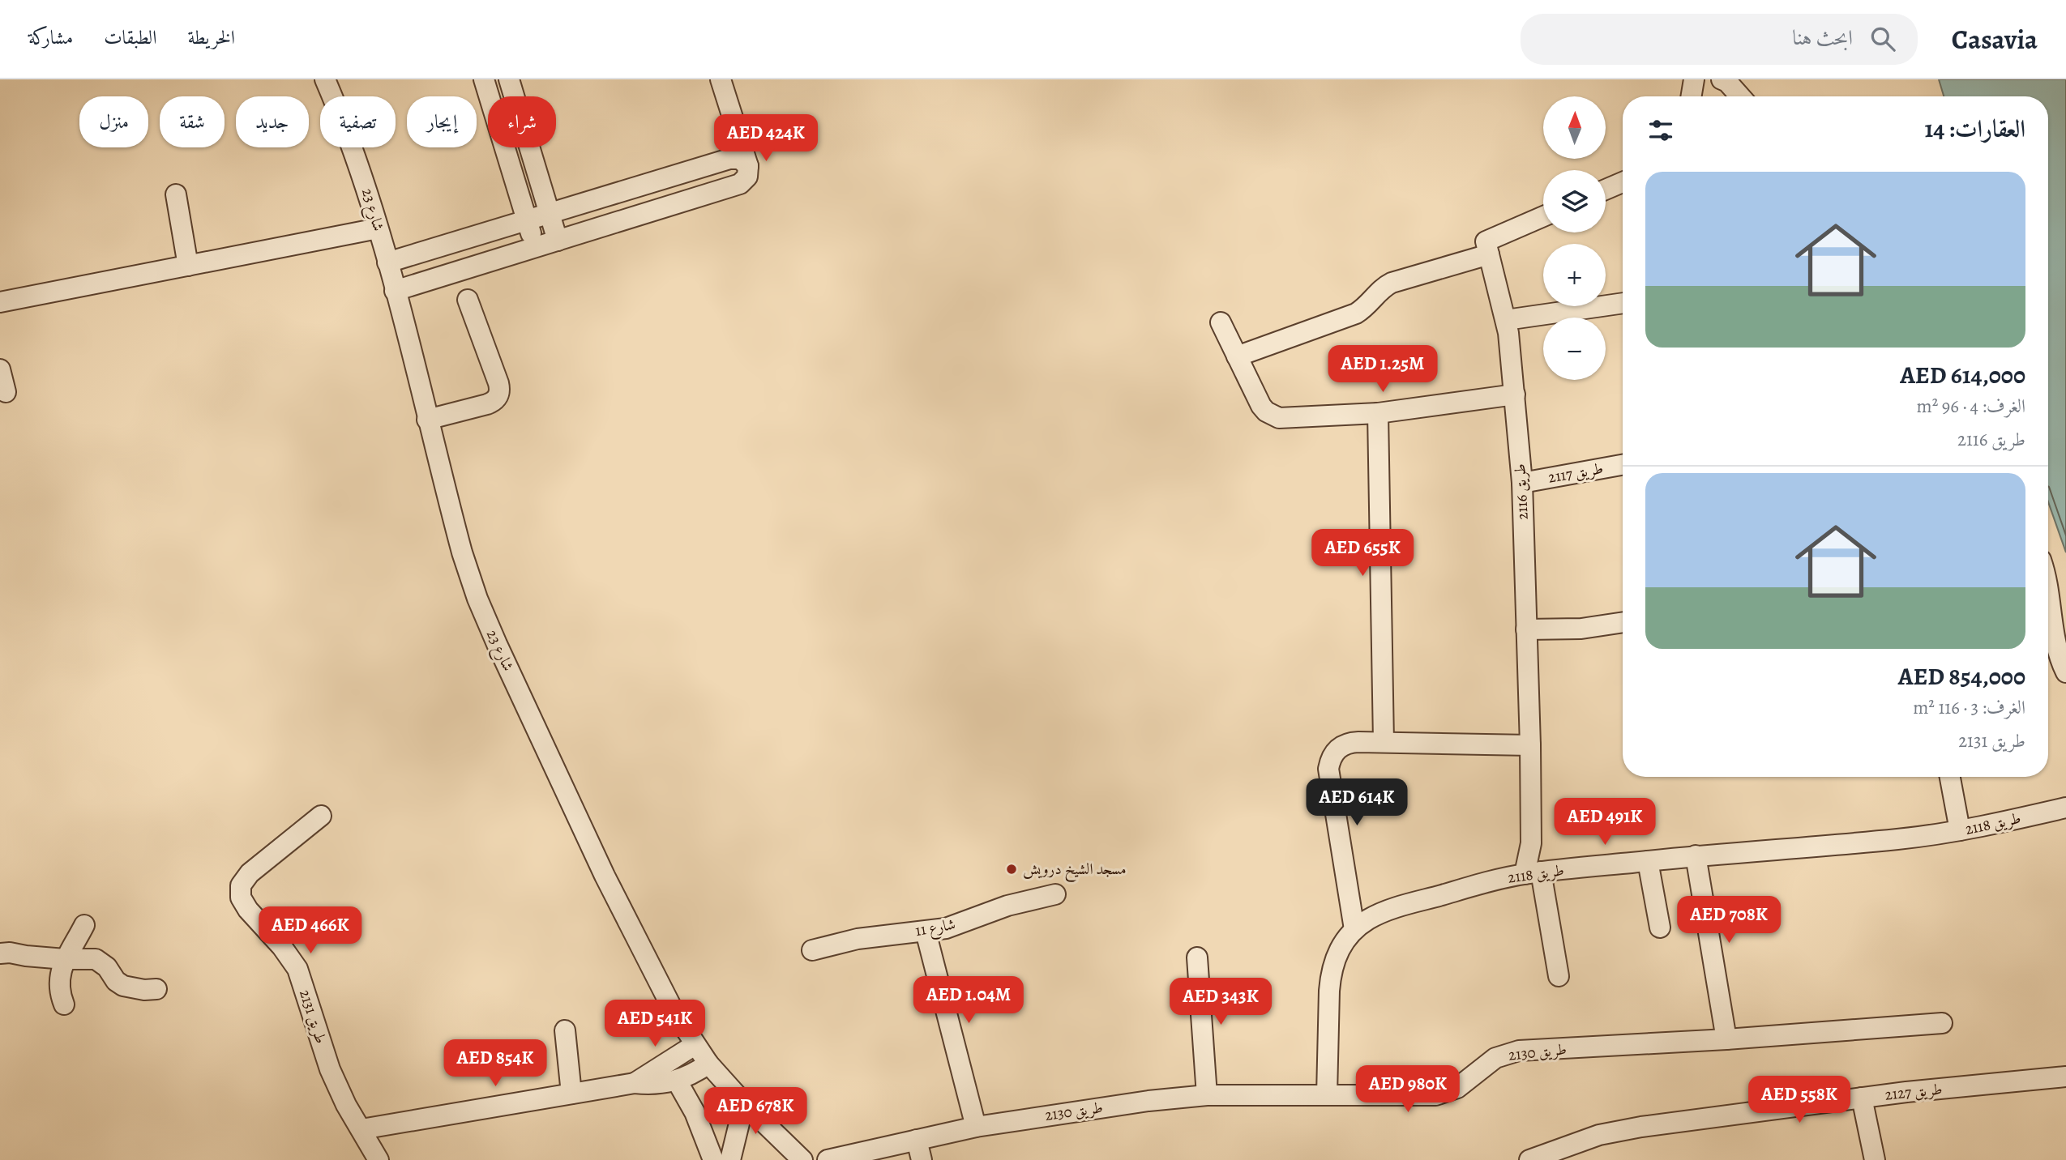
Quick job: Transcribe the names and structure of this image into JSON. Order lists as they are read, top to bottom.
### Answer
{
  "streets": {
    "street": [
      "شارع 23",
      "طريق 2117",
      "طريق 2116",
      "طريق 2118",
      "شارع 11",
      "طريق 2131",
      "طريق 2130",
      "طريق 2127"
    ]
  },
  "crossings": [
    ["طريق 2117", "طريق 2116"],
    ["طريق 2116", "طريق 2118"],
    ["طريق 2118", "طريق 2130"]
  ],
  "places": ["مسجد الشيخ درويش"],
  "north": "top",
  "page": {
    "header": "Casavia",
    "search": "ابحث هنا",
    "nav": ["الخريطة", "الطبقات", "مشاركة"],
    "map_buttons": ["+", "−"],
    "chip": [
      "شراء",
      "إيجار",
      "تصفية",
      "جديد",
      "شقة",
      "منزل"
    ],
    "heading": "العقارات: 14",
    "price": [
      "AED 424K",
      "AED 1.25M",
      "AED 655K",
      "AED 614K",
      "AED 491K",
      "AED 708K",
      "AED 466K",
      "AED 1.04M",
      "AED 343K",
      "AED 541K",
      "AED 854K",
      "AED 980K",
      "AED 558K",
      "AED 678K"
    ],
    "list": [
      {
        "name": "AED 614,000",
        "note": "الغرف: 4 · 96 m² · طريق 2116"
      },
      {
        "name": "AED 854,000",
        "note": "الغرف: 3 · 116 m² · طريق 2131"
      }
    ]
  }
}
